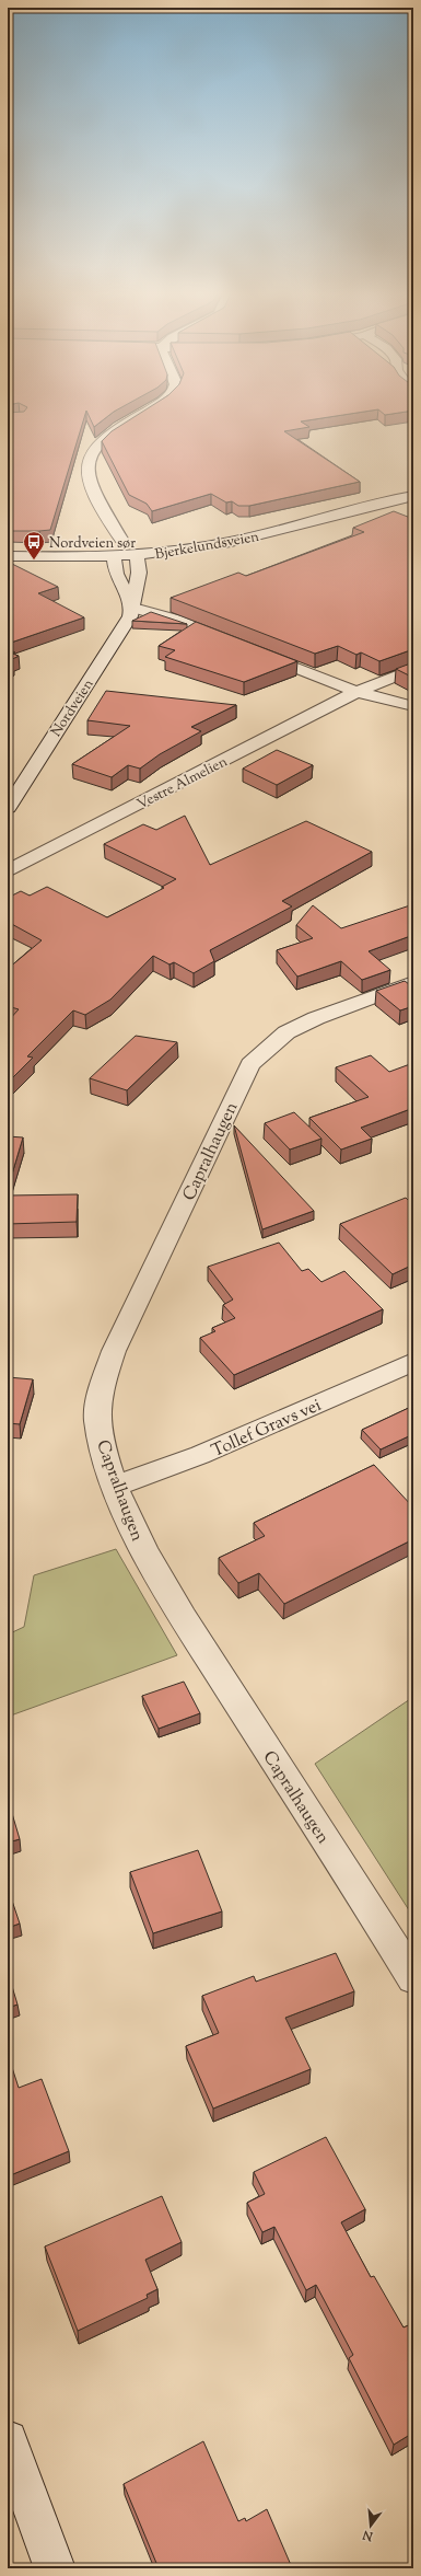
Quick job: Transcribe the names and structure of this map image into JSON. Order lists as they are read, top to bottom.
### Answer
{
  "streets": {
    "street": [
      "Bjerkelundsveien",
      "Nordveien",
      "Vestre Almelien",
      "Capralhaugen",
      "Tollef Gravs vei"
    ]
  },
  "crossings": [
    ["Bjerkelundsveien", "Nordveien"],
    ["Capralhaugen", "Tollef Gravs vei"]
  ],
  "places": {
    "bus stop": ["Nordveien sør"]
  },
  "north": "bottom"
}
